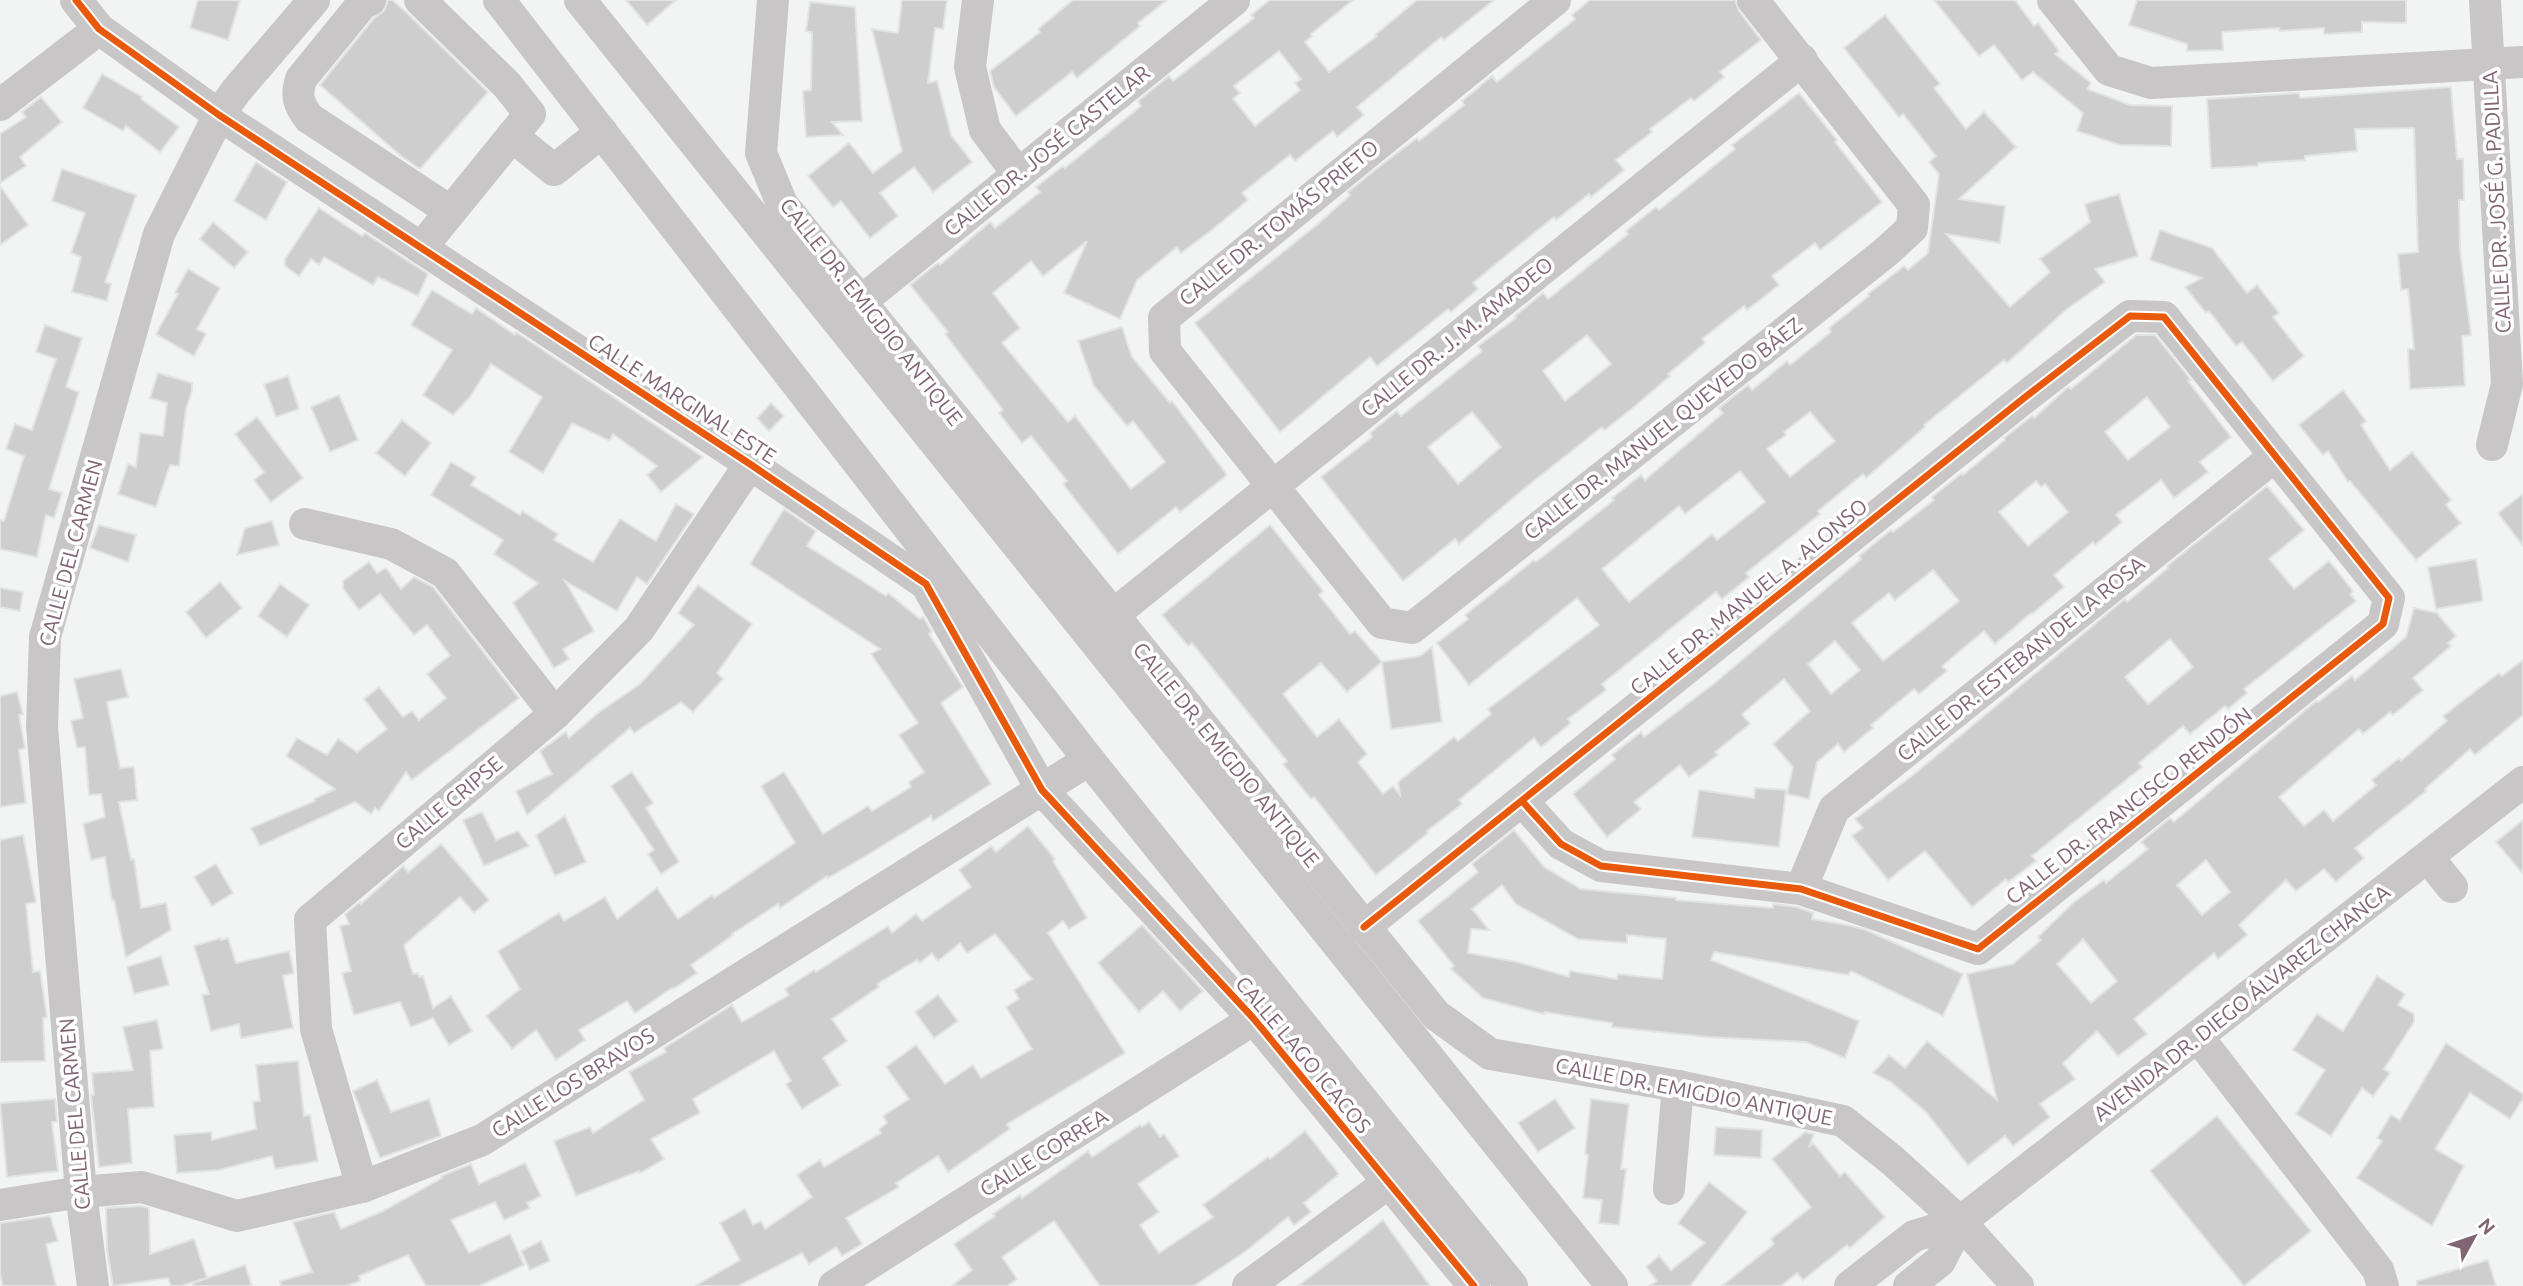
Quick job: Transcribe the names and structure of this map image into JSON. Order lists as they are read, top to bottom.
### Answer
{
  "streets": {
    "street": [
      "CALLE DR. JOSÉ CASTELAR",
      "CALLE DR. JOSÉ G. PADILLA",
      "CALLE DR. TOMÁS PRIETO",
      "CALLE DR. EMIGDIO ANTIQUE",
      "CALLE DR. J. M. AMADEO",
      "CALLE MARGINAL ESTE",
      "CALLE DR. MANUEL QUEVEDO BÁEZ",
      "CALLE DEL CARMEN",
      "CALLE DR. MANUEL A. ALONSO",
      "CALLE DR. ESTEBAN DE LA ROSA",
      "CALLE CRIPSE",
      "CALLE DR. FRANCISCO RENDÓN",
      "AVENIDA DR. DIEGO ÁLVAREZ CHANCA",
      "CALLE LAGO ICACOS",
      "CALLE LOS BRAVOS",
      "CALLE CORREA"
    ]
  },
  "crossings": [
    ["CALLE DR. JOSÉ CASTELAR", "CALLE DR. EMIGDIO ANTIQUE"],
    ["CALLE DR. TOMÁS PRIETO", "CALLE DR. J. M. AMADEO"],
    ["CALLE DR. TOMÁS PRIETO", "CALLE DR. MANUEL QUEVEDO BÁEZ"],
    ["CALLE DR. EMIGDIO ANTIQUE", "CALLE DR. J. M. AMADEO"],
    ["CALLE DR. EMIGDIO ANTIQUE", "CALLE DR. MANUEL A. ALONSO"],
    ["CALLE DR. EMIGDIO ANTIQUE", "AVENIDA DR. DIEGO ÁLVAREZ CHANCA"],
    ["CALLE DR. J. M. AMADEO", "CALLE DR. MANUEL QUEVEDO BÁEZ"],
    ["CALLE MARGINAL ESTE", "CALLE DEL CARMEN"],
    ["CALLE MARGINAL ESTE", "CALLE CRIPSE"],
    ["CALLE MARGINAL ESTE", "CALLE LAGO ICACOS"],
    ["CALLE MARGINAL ESTE", "CALLE LOS BRAVOS"],
    ["CALLE DEL CARMEN", "CALLE LOS BRAVOS"],
    ["CALLE DR. MANUEL A. ALONSO", "CALLE DR. FRANCISCO RENDÓN"],
    ["CALLE DR. ESTEBAN DE LA ROSA", "CALLE DR. FRANCISCO RENDÓN"],
    ["CALLE CRIPSE", "CALLE LOS BRAVOS"],
    ["CALLE LAGO ICACOS", "CALLE LOS BRAVOS"],
    ["CALLE LAGO ICACOS", "CALLE CORREA"]
  ],
  "north": "top right"
}
